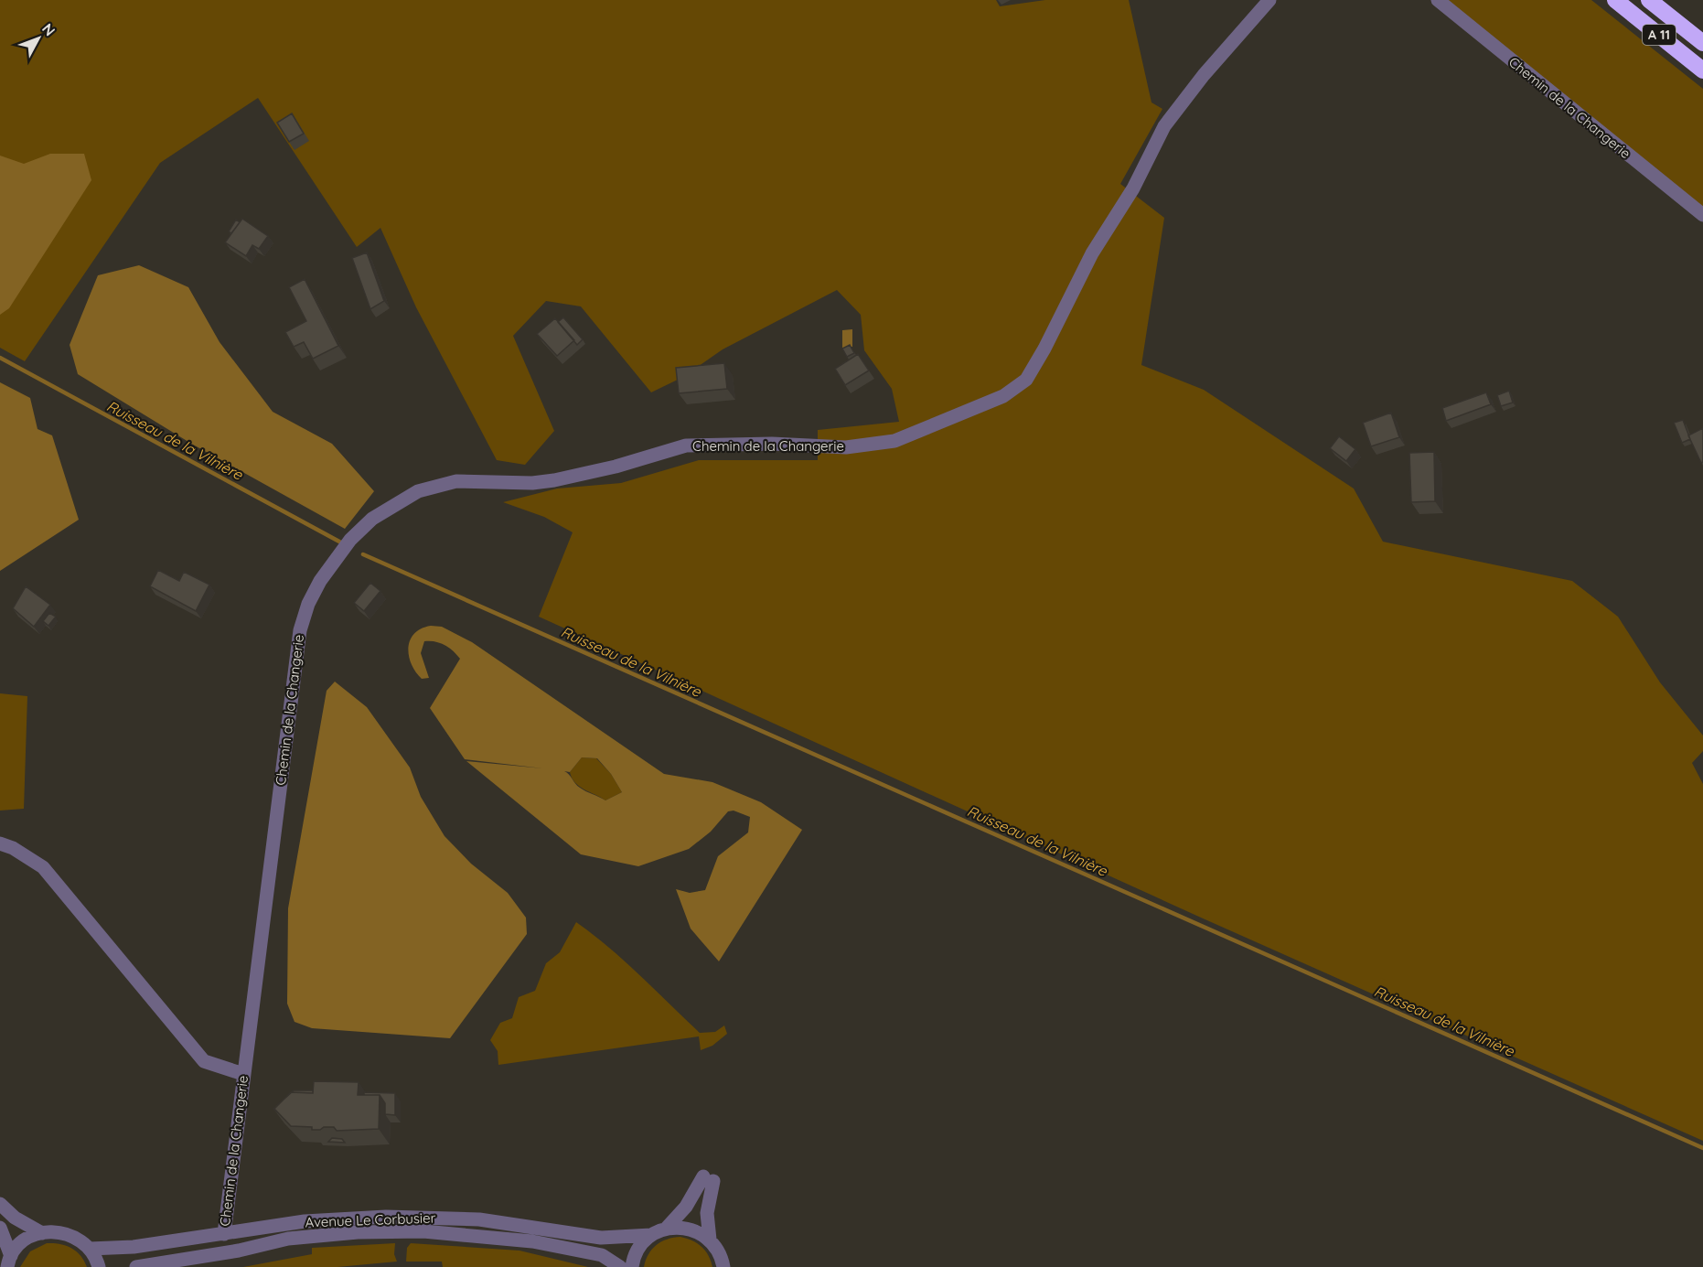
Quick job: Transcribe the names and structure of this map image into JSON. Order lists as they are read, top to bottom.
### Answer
{
  "streets": {
    "highway": ["A 11"],
    "street": ["Chemin de la Changerie", "Avenue Le Corbusier"]
  },
  "crossings": [
    ["Chemin de la Changerie", "Avenue Le Corbusier"]
  ],
  "water": ["Ruisseau de la Vilnière"],
  "north": "top right"
}
